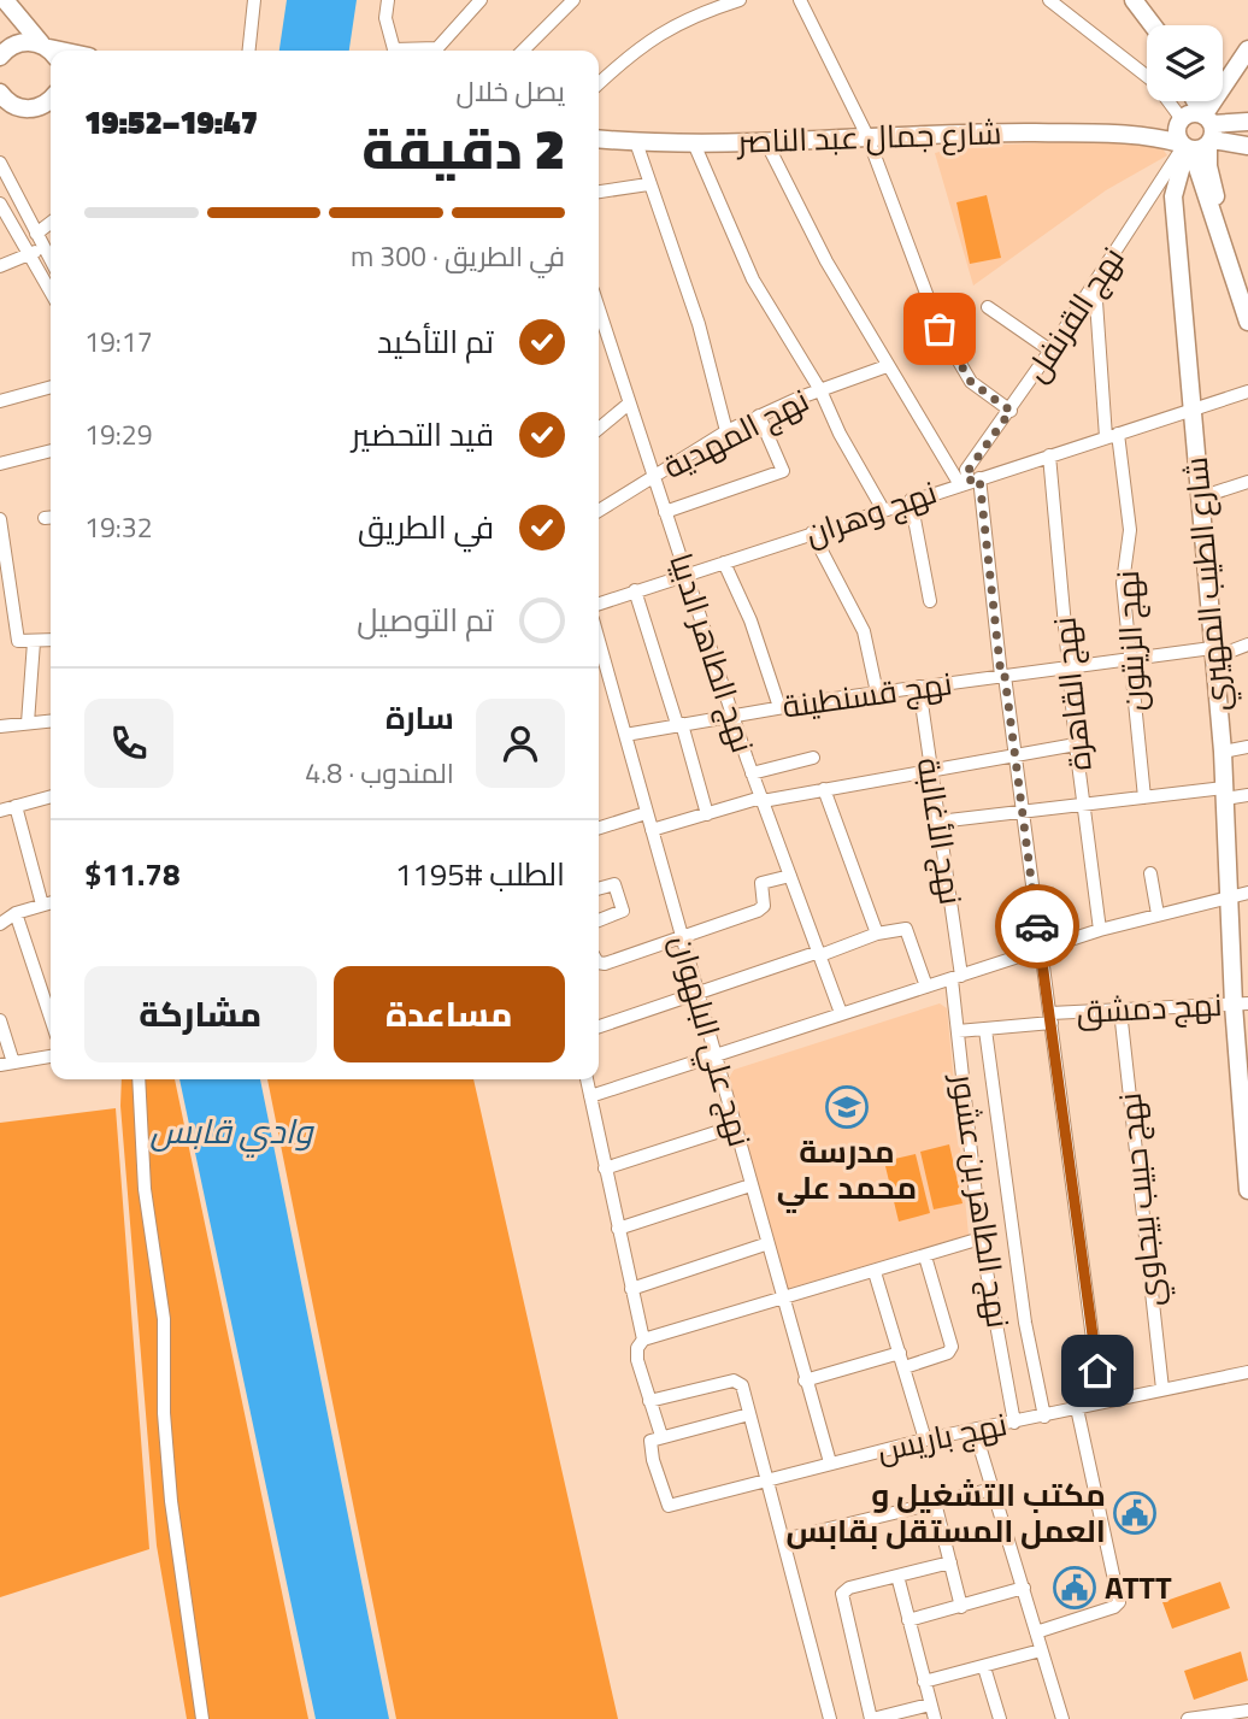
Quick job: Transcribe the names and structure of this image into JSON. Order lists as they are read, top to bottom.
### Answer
{
  "streets": {
    "street": [
      "شارع جمال عبد الناصر",
      "نهج القرنفل",
      "نهج المهدية",
      "نهج وهران",
      "شارع الطيب المهيري",
      "نهج الزيتون",
      "نهج الطاهر الدبيا",
      "نهج القاهرة",
      "نهج قسنطينة",
      "نهج الأغالبة",
      "نهج دمشق",
      "نهج علي البلهوان",
      "نهج حبيب بيجاوي",
      "نهج الطاهر بن عشور",
      "نهج باريس"
    ]
  },
  "crossings": [
    ["شارع جمال عبد الناصر", "نهج القرنفل"],
    ["شارع جمال عبد الناصر", "شارع الطيب المهيري"],
    ["نهج القرنفل", "نهج وهران"],
    ["نهج القرنفل", "شارع الطيب المهيري"],
    ["نهج القرنفل", "نهج الزيتون"],
    ["نهج المهدية", "نهج الطاهر الدبيا"],
    ["نهج وهران", "شارع الطيب المهيري"],
    ["نهج وهران", "نهج الزيتون"],
    ["نهج وهران", "نهج الطاهر الدبيا"],
    ["نهج وهران", "نهج القاهرة"],
    ["شارع الطيب المهيري", "نهج قسنطينة"],
    ["شارع الطيب المهيري", "نهج دمشق"],
    ["نهج الزيتون", "نهج قسنطينة"],
    ["نهج الطاهر الدبيا", "نهج قسنطينة"],
    ["نهج القاهرة", "نهج قسنطينة"],
    ["نهج قسنطينة", "نهج الأغالبة"],
    ["نهج قسنطينة", "نهج علي البلهوان"],
    ["نهج الأغالبة", "نهج الطاهر بن عشور"],
    ["نهج دمشق", "نهج حبيب بيجاوي"],
    ["نهج دمشق", "نهج الطاهر بن عشور"],
    ["نهج علي البلهوان", "نهج باريس"],
    ["نهج حبيب بيجاوي", "نهج باريس"],
    ["نهج الطاهر بن عشور", "نهج باريس"]
  ],
  "water": ["وادي قابس"],
  "places": {
    "school or university": ["مدرسة محمد علي"],
    "public building": ["مكتب التشغيل و العمل المستقل بقابس", "ATTT"]
  },
  "page": {
    "heading": ["2 دقيقة", "يصل خلال", "19:47–19:52"],
    "panel": [
      "سارة",
      "المندوب · 4.8",
      "الطلب #1195",
      "$11.78"
    ],
    "bar": "في الطريق · 300 m",
    "list": [
      ["تم التأكيد", "19:17"],
      ["قيد التحضير", "19:29"],
      ["في الطريق", "19:32"],
      "تم التوصيل"
    ],
    "buttons": ["مساعدة", "مشاركة"]
  }
}
